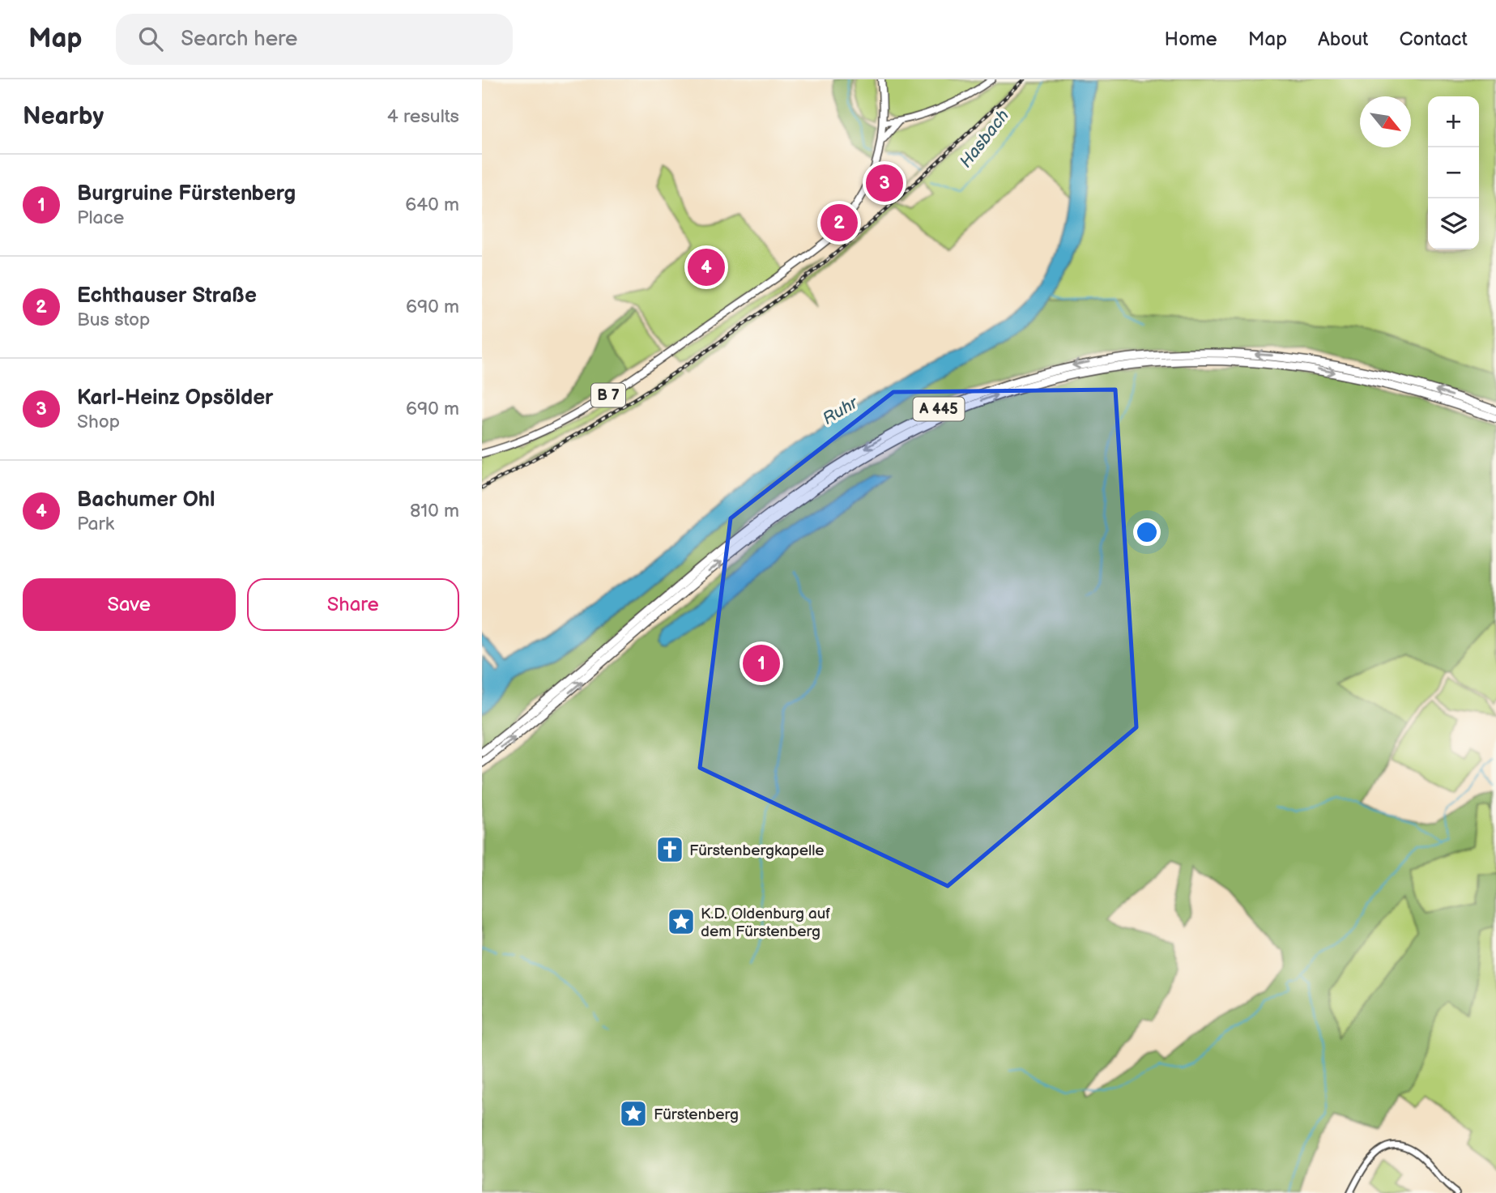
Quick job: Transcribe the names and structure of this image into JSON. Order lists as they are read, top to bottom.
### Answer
{
  "streets": {
    "highway": ["A 445"],
    "main road": ["B 7"]
  },
  "water": ["Hasbach", "Ruhr"],
  "places": {
    "church": ["Fürstenbergkapelle"],
    "place": ["K.D. Oldenburg auf dem Fürstenberg", "Fürstenberg"]
  },
  "north": "bottom right",
  "page": {
    "header": "Map",
    "search": "Search here",
    "nav": [
      "Home",
      "Map",
      "About",
      "Contact"
    ],
    "heading": ["Nearby", "4 results"],
    "map_buttons": ["+", "−"],
    "list": [
      {
        "mark": "1",
        "name": "Burgruine Fürstenberg",
        "note": "Place",
        "value": "640 m"
      },
      {
        "mark": "2",
        "name": "Echthauser Straße",
        "note": "Bus stop",
        "value": "690 m"
      },
      {
        "mark": "3",
        "name": "Karl-Heinz Opsölder",
        "note": "Shop",
        "value": "690 m"
      },
      {
        "mark": "4",
        "name": "Bachumer Ohl",
        "note": "Park",
        "value": "810 m"
      }
    ],
    "pins": [
      "3",
      "2",
      "4",
      "1"
    ],
    "buttons": ["Save", "Share"]
  }
}
